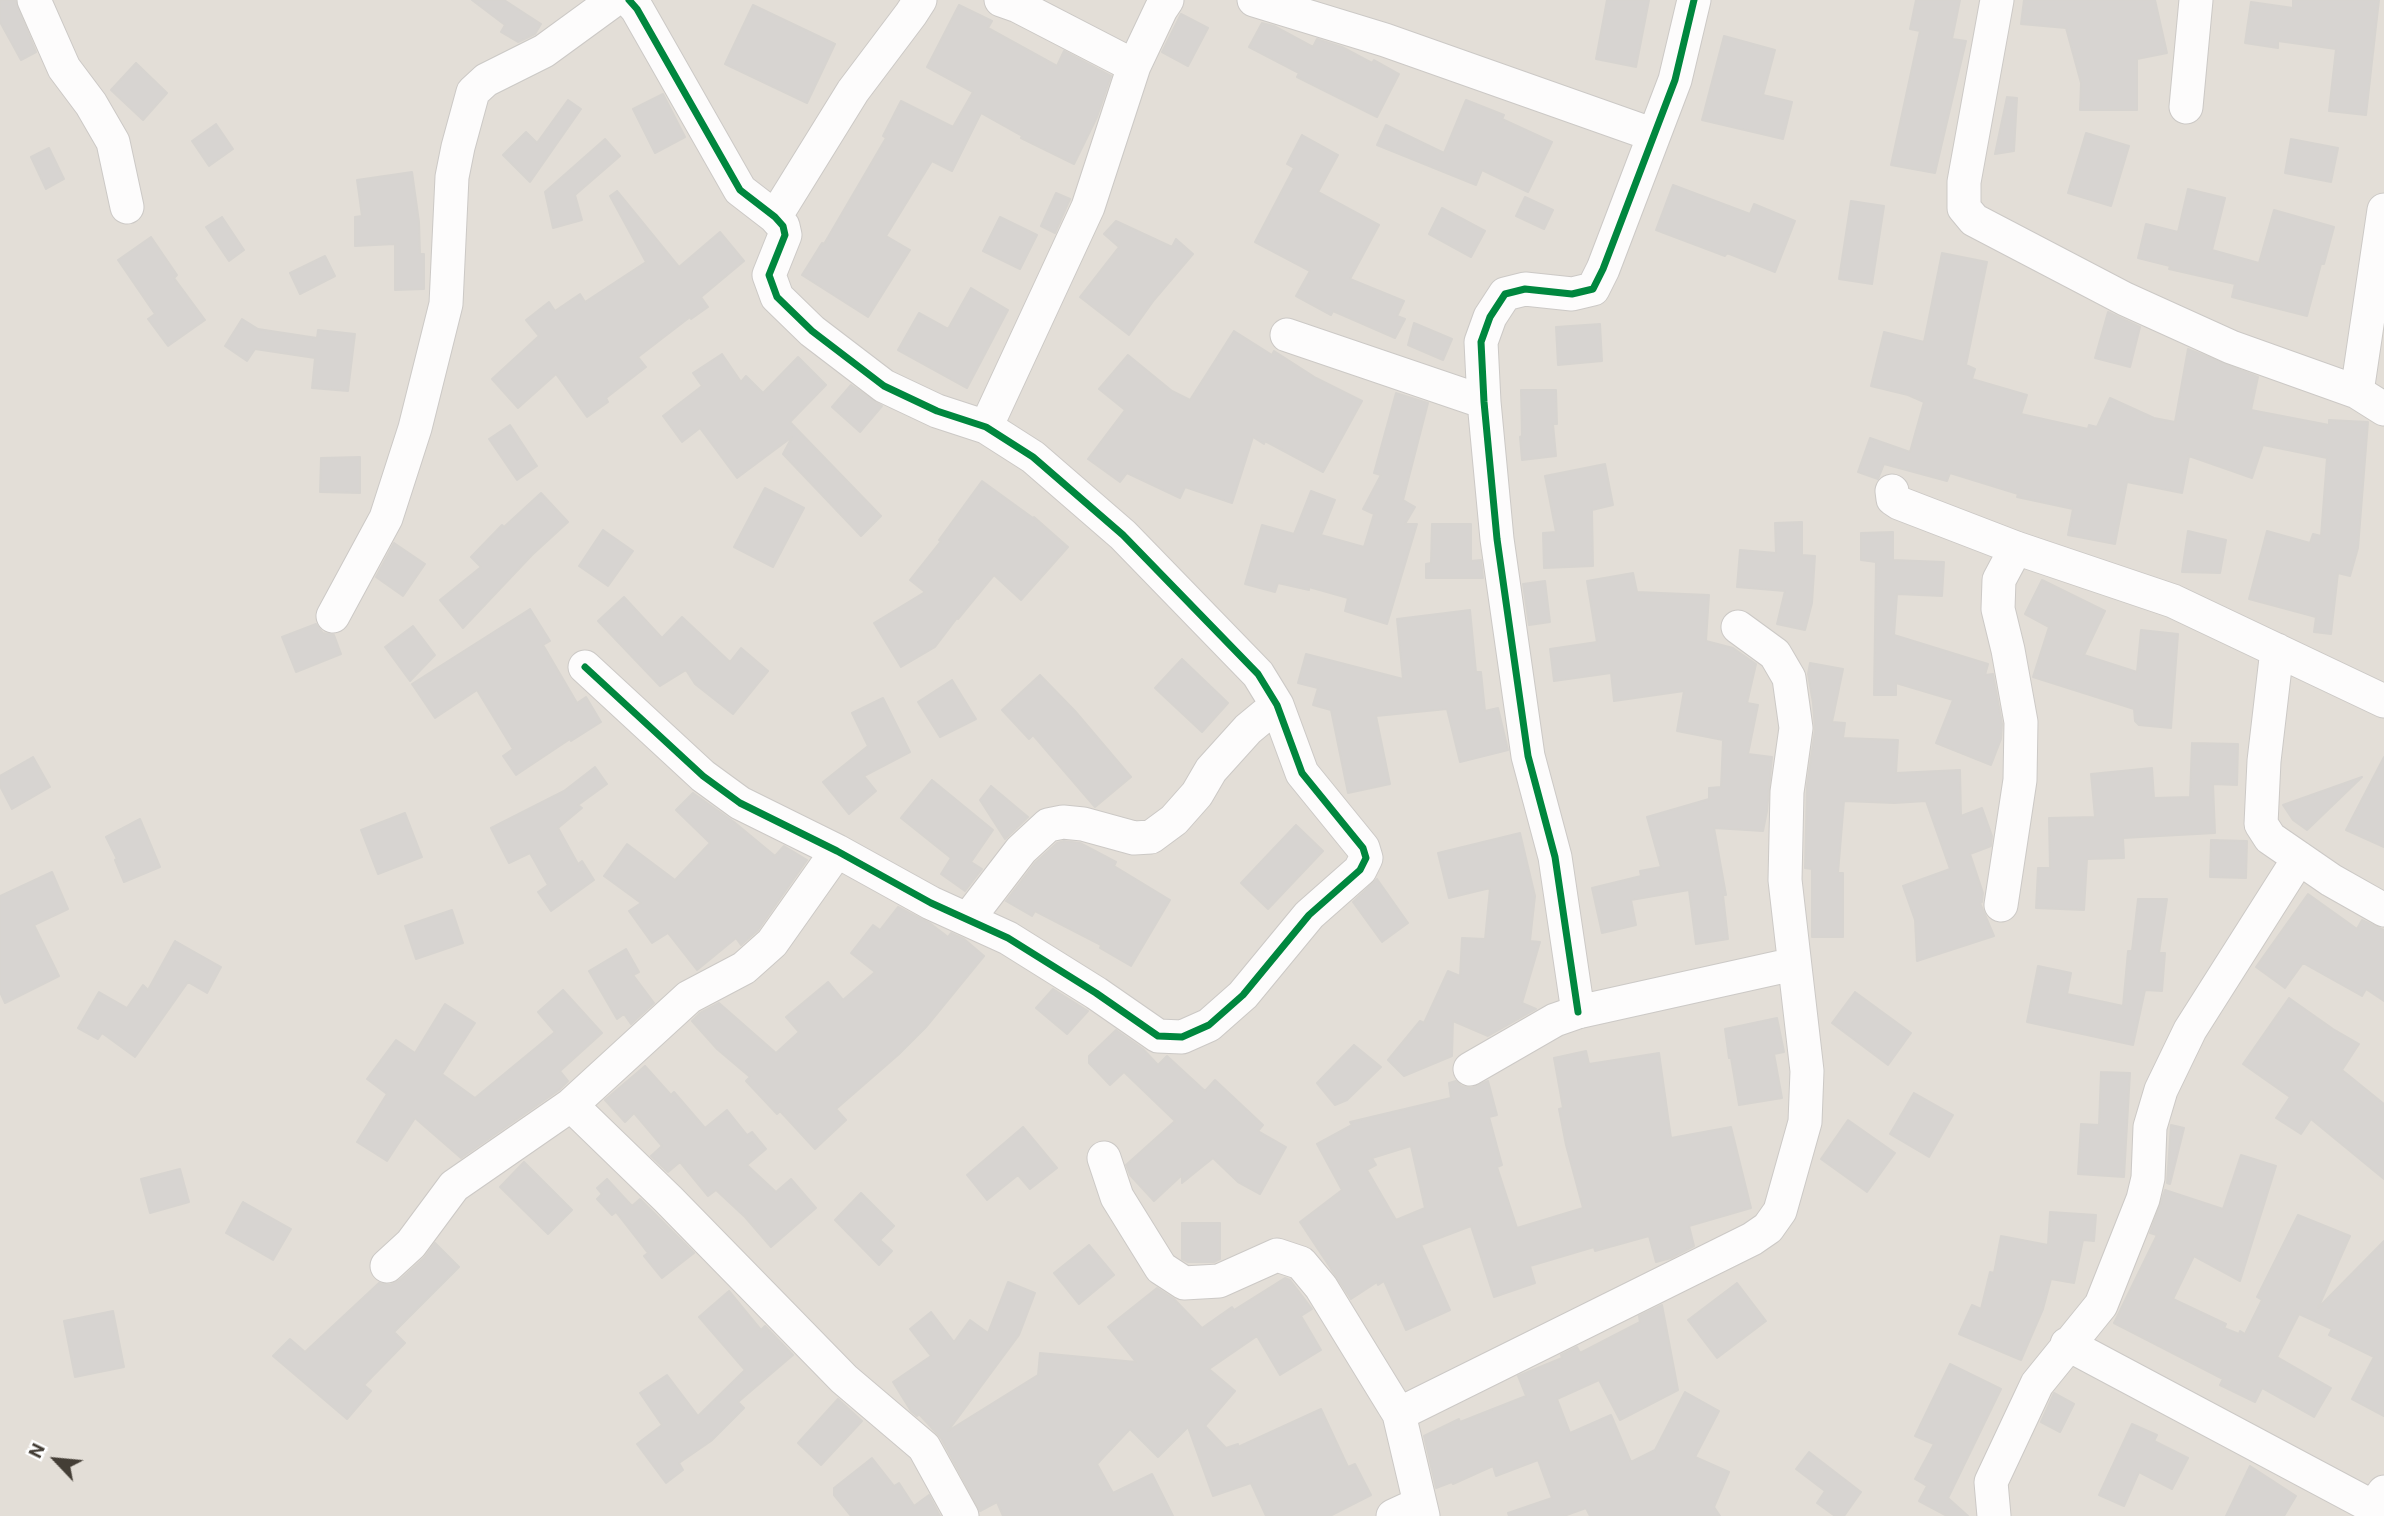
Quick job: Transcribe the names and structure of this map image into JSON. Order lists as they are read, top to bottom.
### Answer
{
  "north": "top left"
}
